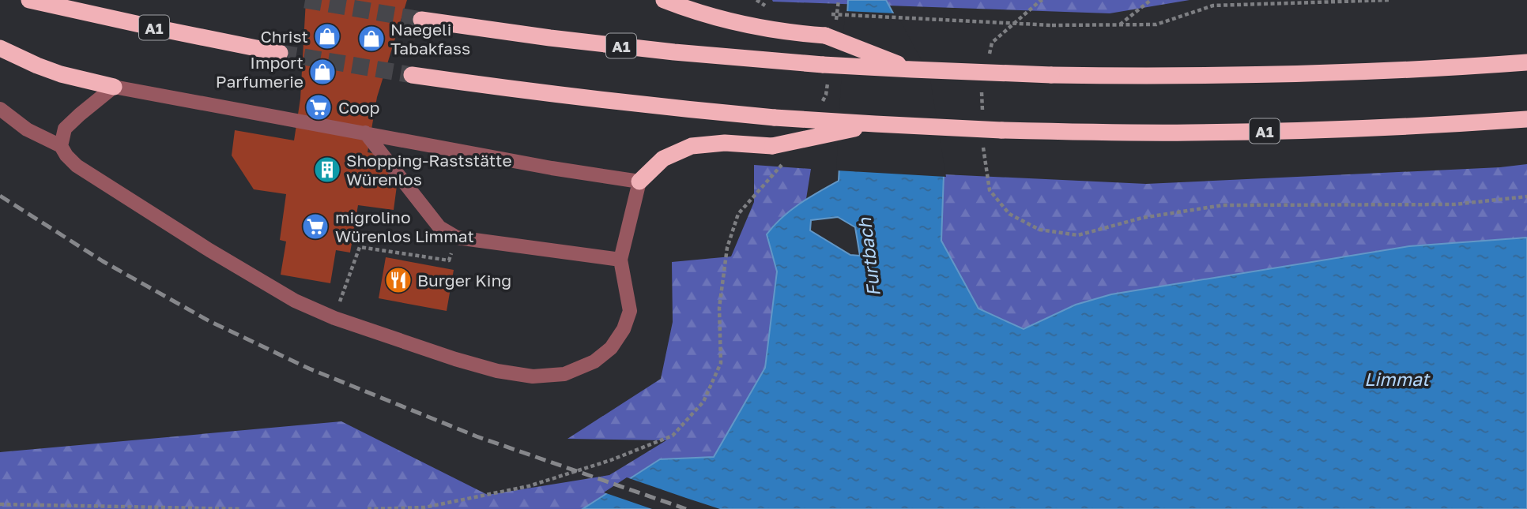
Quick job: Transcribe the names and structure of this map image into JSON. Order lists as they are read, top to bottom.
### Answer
{
  "streets": {
    "highway": ["A1"]
  },
  "water": ["Furtbach", "Limmat"],
  "places": {
    "shop": ["Christ", "Naegeli Tabakfass", "Import Parfumerie"],
    "supermarket": ["Coop", "migrolino Würenlos Limmat"],
    "building": ["Shopping-Raststätte Würenlos"],
    "restaurant": ["Burger King"]
  }
}
